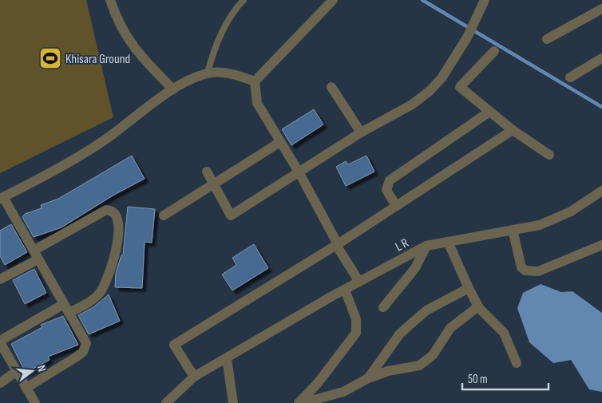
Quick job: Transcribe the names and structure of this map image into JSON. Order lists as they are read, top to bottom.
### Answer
{
  "streets": {
    "street": ["L R"]
  },
  "places": {
    "sports": ["Khisara Ground"]
  },
  "scale_bar": "50 m",
  "north": "right"
}
